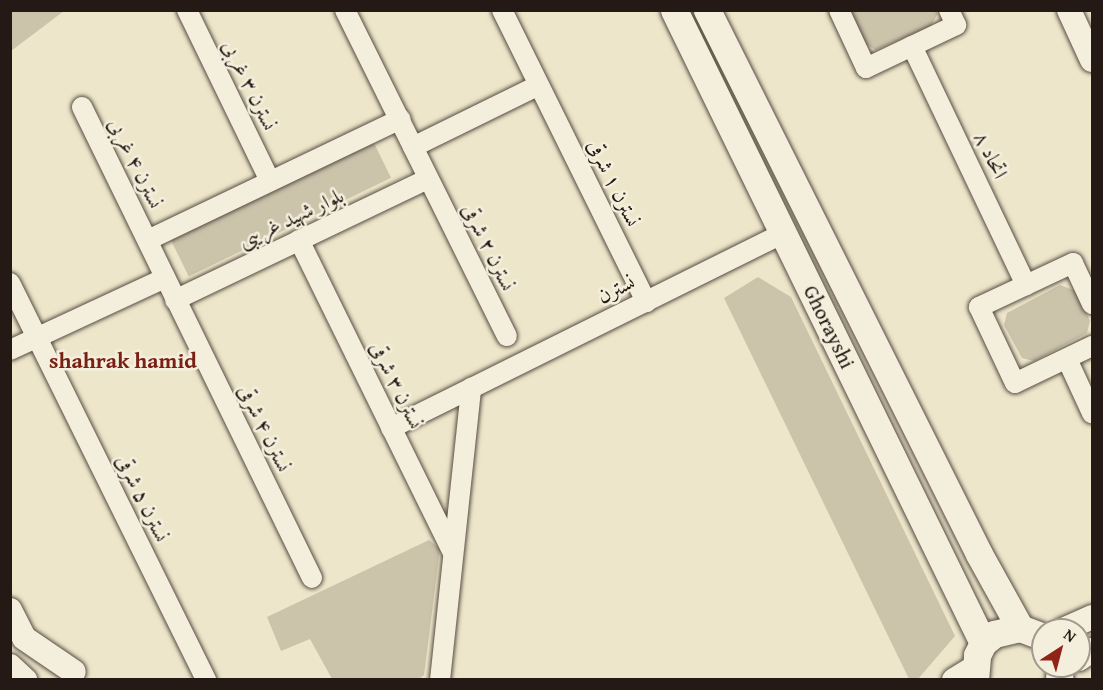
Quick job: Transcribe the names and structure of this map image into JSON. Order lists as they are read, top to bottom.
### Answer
{
  "streets": {
    "main road": ["Ghorayshi"],
    "street": [
      "نسترن ۳ غربی",
      "اتحاد ۸",
      "نسترن ۴ غربی",
      "نسترن ۱ شرقی",
      "بلوار شهید غریبی",
      "نسترن ۲ شرقی",
      "نسترن",
      "نسترن ۳ شرقی",
      "نسترن ۴ شرقی",
      "نسترن ۵ شرقی"
    ]
  },
  "crossings": [
    ["نسترن ۳ غربی", "بلوار شهید غریبی"],
    ["نسترن ۴ غربی", "بلوار شهید غریبی"],
    ["نسترن ۴ غربی", "نسترن ۴ شرقی"],
    ["نسترن ۱ شرقی", "نسترن"],
    ["بلوار شهید غریبی", "نسترن ۲ شرقی"],
    ["بلوار شهید غریبی", "نسترن ۳ شرقی"],
    ["بلوار شهید غریبی", "نسترن ۴ شرقی"],
    ["نسترن", "Ghorayshi"],
    ["نسترن", "نسترن ۳ شرقی"]
  ],
  "districts": ["shahrak hamid"],
  "north": "top right"
}
